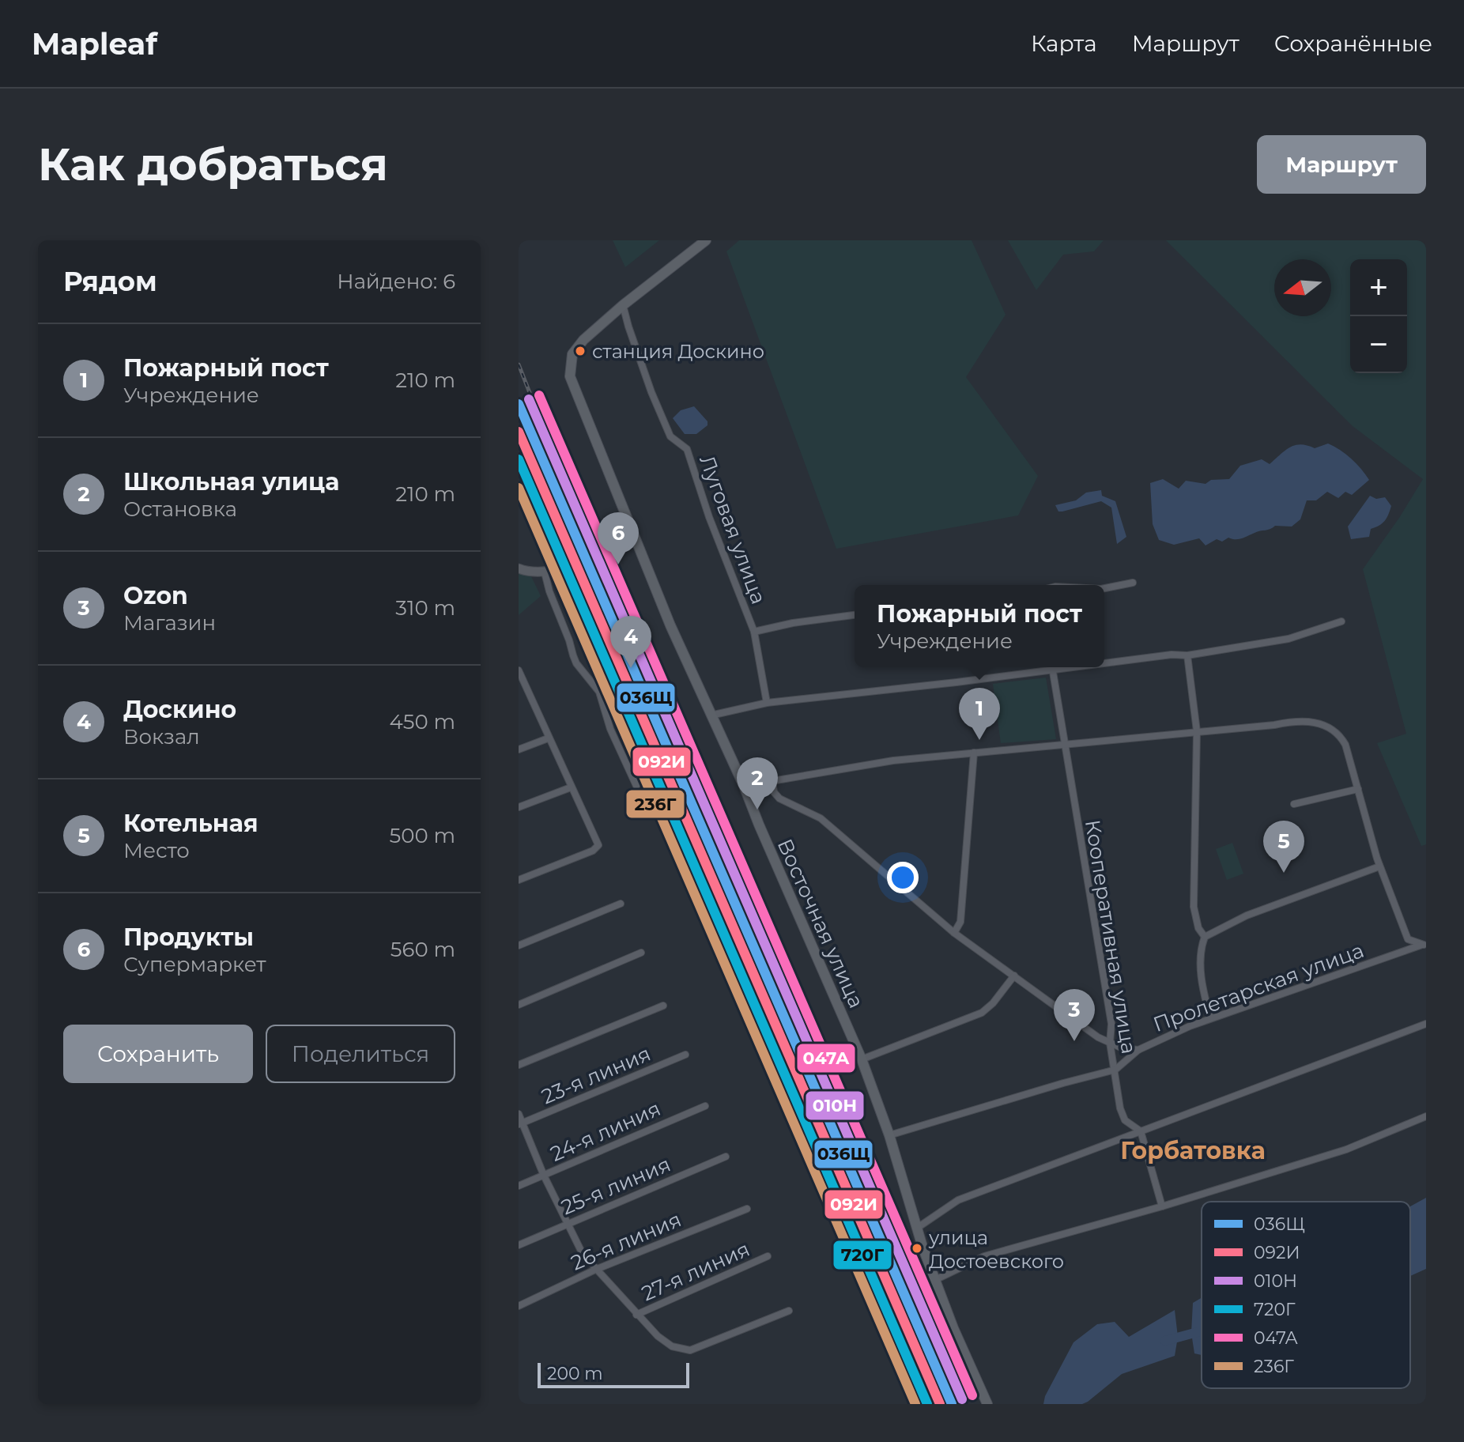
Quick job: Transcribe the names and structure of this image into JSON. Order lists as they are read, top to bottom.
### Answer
{
  "streets": {
    "main road": ["Восточная улица"],
    "street": [
      "Луговая улица",
      "Кооперативная улица",
      "Пролетарская улица",
      "23-я линия",
      "24-я линия",
      "25-я линия",
      "26-я линия",
      "27-я линия"
    ]
  },
  "crossings": [
    ["Луговая улица", "Восточная улица"],
    ["Восточная улица", "Пролетарская улица"],
    ["Кооперативная улица", "Пролетарская улица"]
  ],
  "districts": ["Горбатовка"],
  "places": ["станция Доскино", "улица Достоевского"],
  "lines": [
    "transit line 047А",
    "transit line 010Н",
    "transit line 036Щ",
    "transit line 092И",
    "transit line 720Г",
    "transit line 236Г"
  ],
  "legend": [
    "036Щ",
    "092И",
    "010Н",
    "720Г",
    "047А",
    "236Г"
  ],
  "scale_bar": "200 m",
  "north": "left",
  "page": {
    "header": "Mapleaf",
    "nav": ["Карта", "Маршрут", "Сохранённые"],
    "buttons": [
      "Маршрут",
      ["Сохранить", "Поделиться"]
    ],
    "title": "Как добраться",
    "heading": ["Рядом", "Найдено: 6"],
    "map_buttons": ["+", "−"],
    "list": [
      {
        "mark": "1",
        "name": "Пожарный пост",
        "note": "Учреждение",
        "value": "210 m"
      },
      {
        "mark": "2",
        "name": "Школьная улица",
        "note": "Остановка",
        "value": "210 m"
      },
      {
        "mark": "3",
        "name": "Ozon",
        "note": "Магазин",
        "value": "310 m"
      },
      {
        "mark": "4",
        "name": "Доскино",
        "note": "Вокзал",
        "value": "450 m"
      },
      {
        "mark": "5",
        "name": "Котельная",
        "note": "Место",
        "value": "500 m"
      },
      {
        "mark": "6",
        "name": "Продукты",
        "note": "Супермаркет",
        "value": "560 m"
      }
    ],
    "pins": [
      "6",
      "4",
      "1",
      "2",
      "5",
      "3"
    ],
    "popup": ["Пожарный пост", "Учреждение"],
    "scale": "200 m"
  }
}
